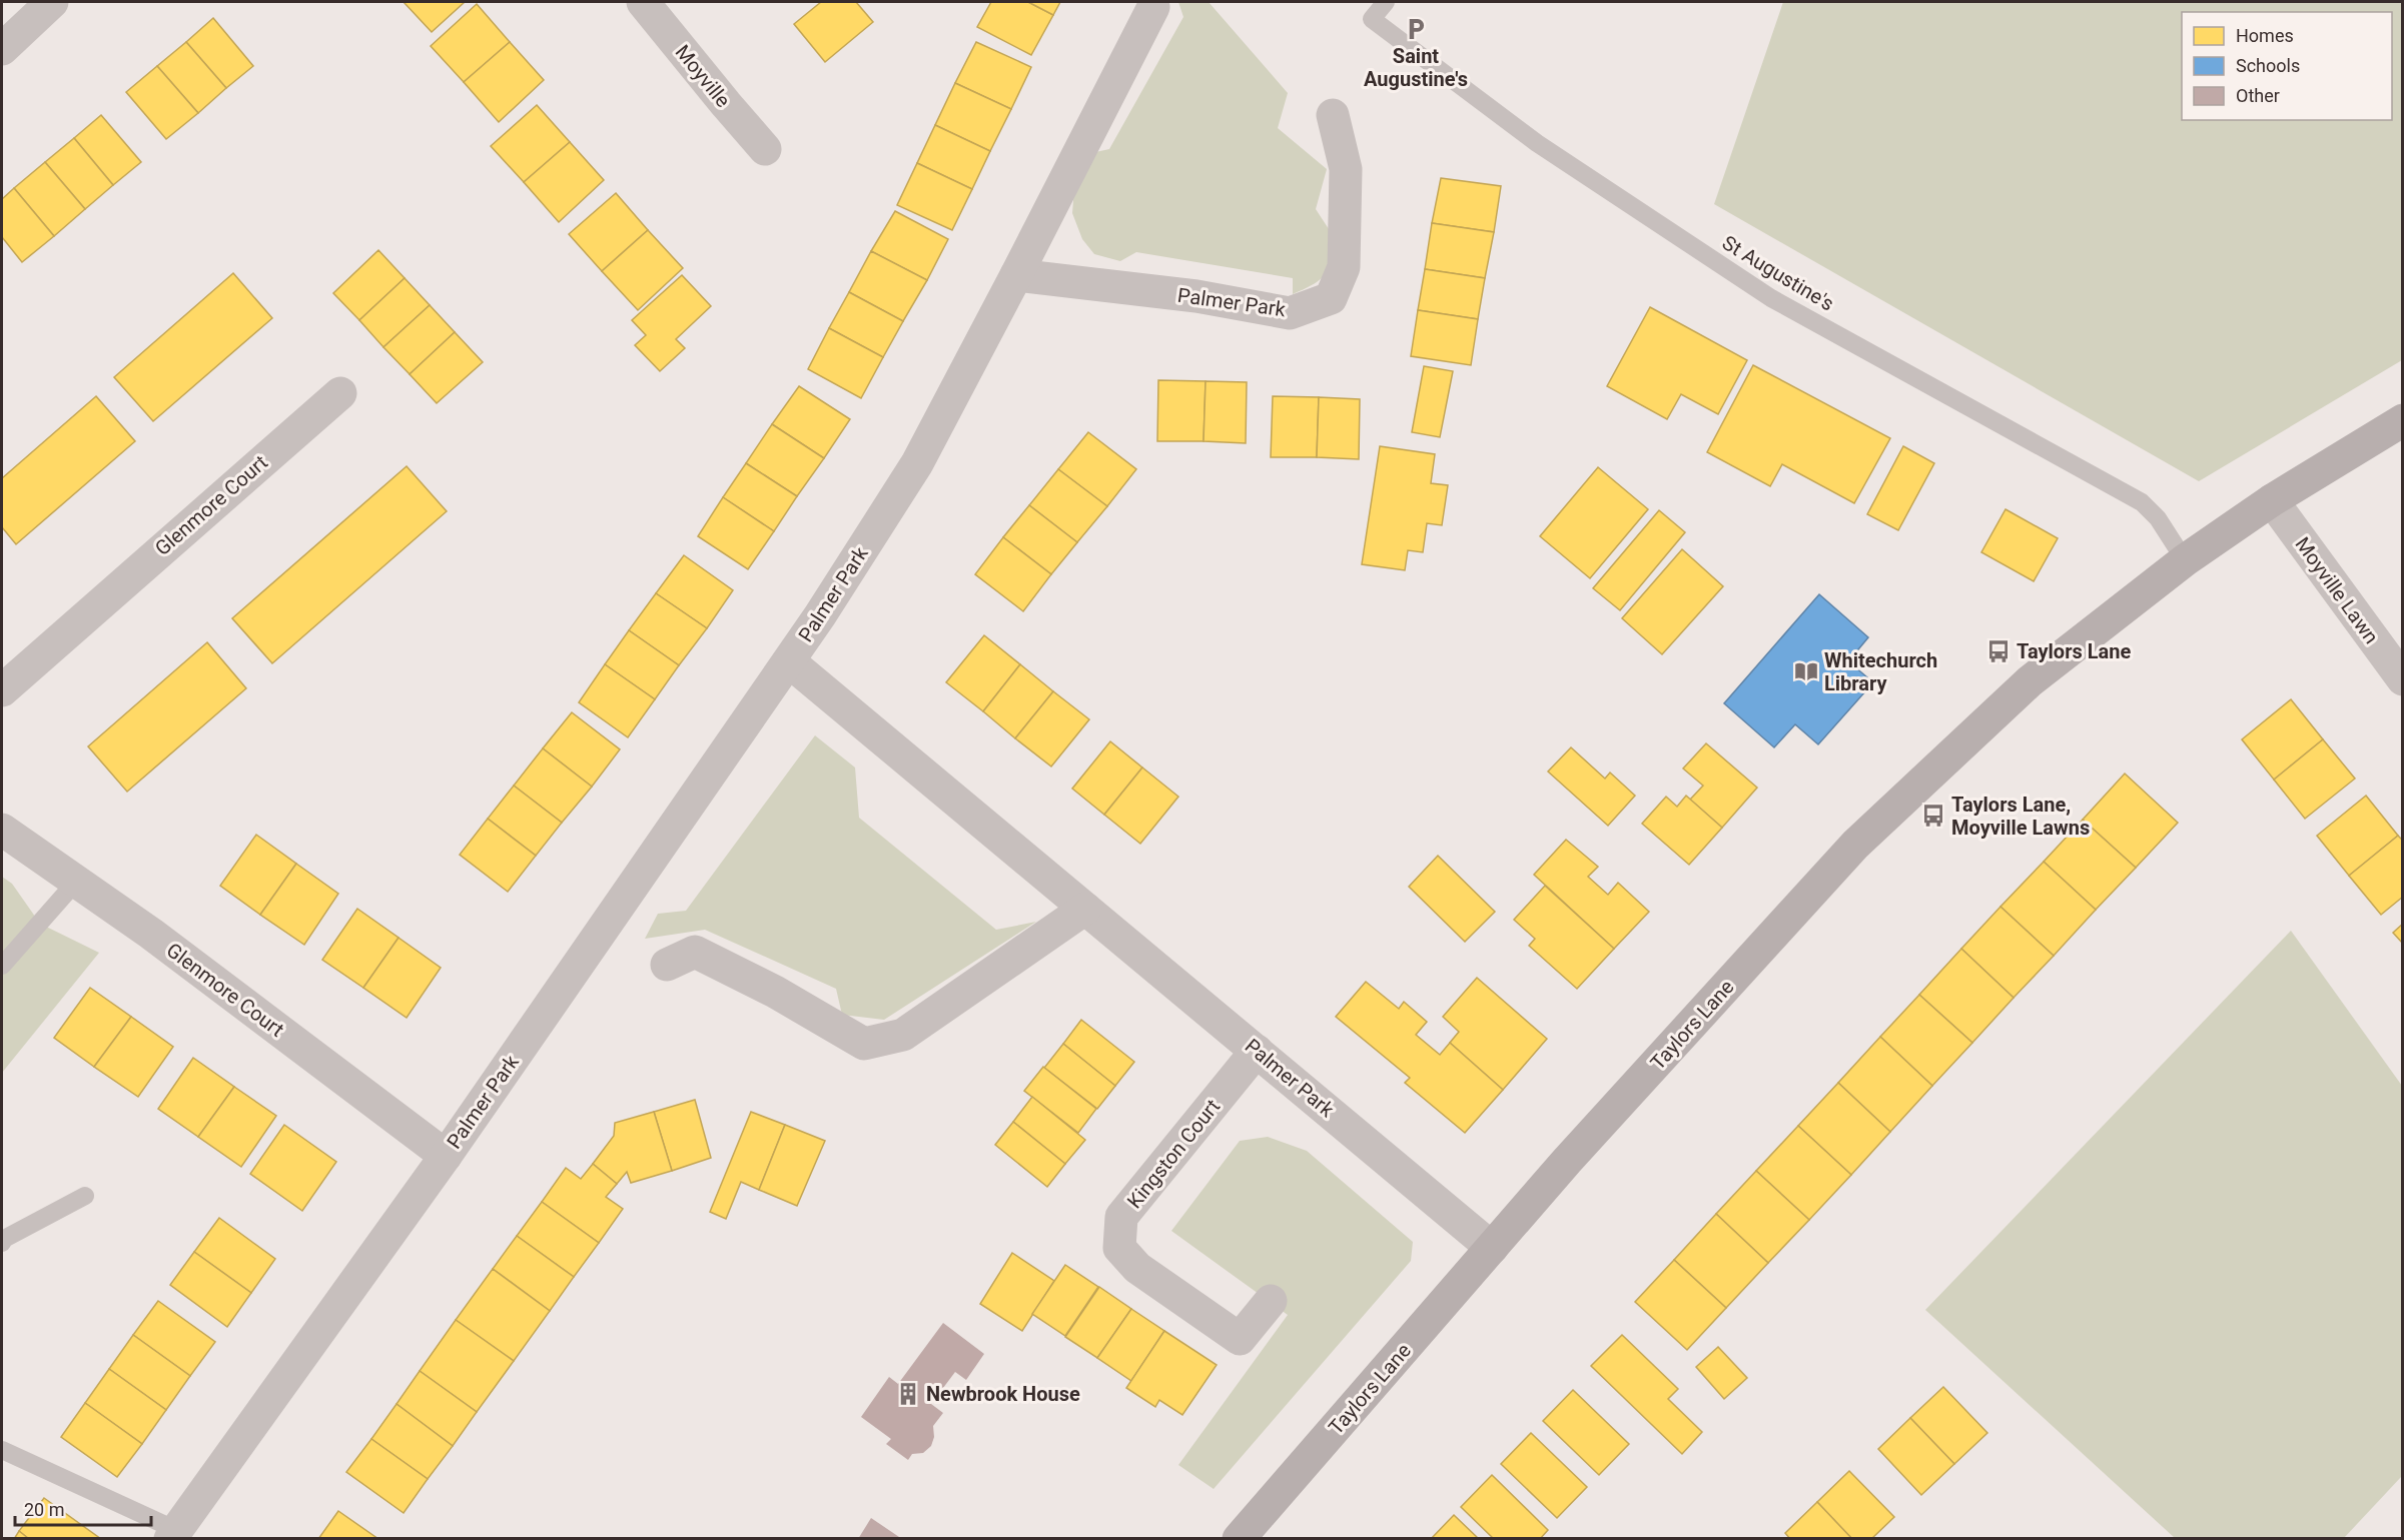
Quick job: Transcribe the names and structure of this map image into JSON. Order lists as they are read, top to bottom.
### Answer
{
  "streets": {
    "main road": ["Taylors Lane"],
    "street": [
      "Moyville",
      "Palmer Park",
      "Glenmore Court",
      "Moyville Lawn",
      "Kingston Court"
    ],
    "lane": ["St Augustine's"]
  },
  "crossings": [
    ["St Augustine's", "Taylors Lane"],
    ["Palmer Park", "Glenmore Court"],
    ["Palmer Park", "Taylors Lane"],
    ["Palmer Park", "Kingston Court"],
    ["Moyville Lawn", "Taylors Lane"]
  ],
  "places": {
    "parking": ["Saint Augustine's"],
    "bus stop": ["Taylors Lane", "Taylors Lane, Moyville Lawns"],
    "library": ["Whitechurch Library"],
    "building": ["Newbrook House"]
  },
  "legend": ["Homes", "Schools", "Other"],
  "scale_bar": "20 m"
}
